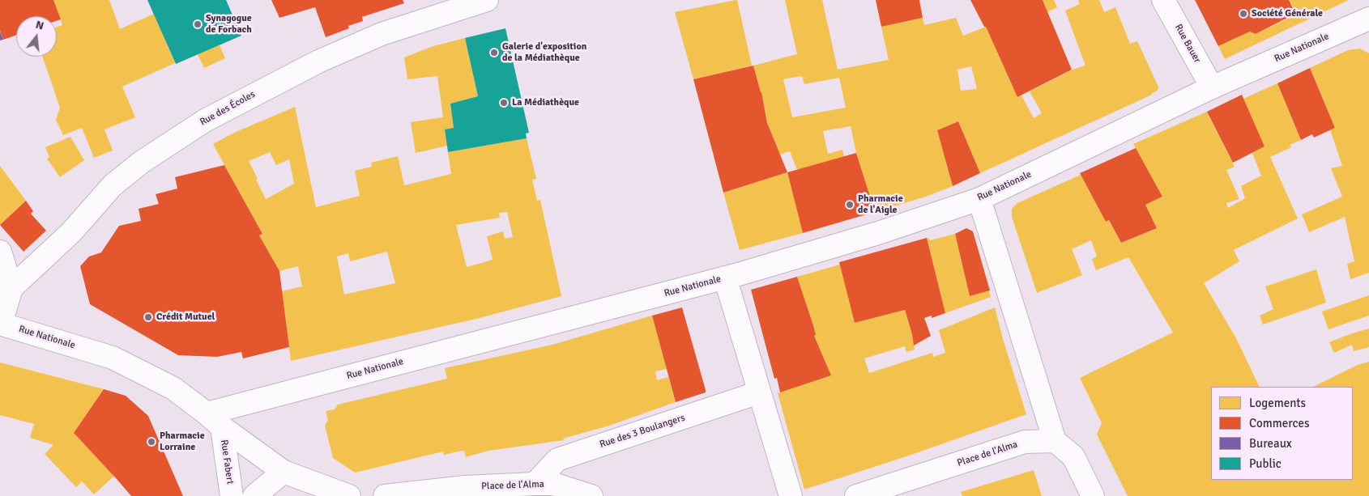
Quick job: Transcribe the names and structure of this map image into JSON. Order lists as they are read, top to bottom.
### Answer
{
  "streets": {
    "street": [
      "Rue Bauer",
      "Rue Nationale",
      "Rue des Écoles",
      "Rue des 3 Boulangers",
      "Place de l'Alma",
      "Rue Fabert"
    ]
  },
  "crossings": [
    ["Rue Bauer", "Rue Nationale"],
    ["Rue Nationale", "Rue Fabert"],
    ["Rue des 3 Boulangers", "Place de l'Alma"]
  ],
  "places": [
    "Société Générale",
    "Synagogue de Forbach",
    "Galerie d'exposition de la Médiathèque",
    "La Médiathèque",
    "Pharmacie de l'Aigle",
    "Crédit Mutuel",
    "Pharmacie Lorraine"
  ],
  "legend": [
    "Logements",
    "Commerces",
    "Bureaux",
    "Public"
  ],
  "north": "top"
}
